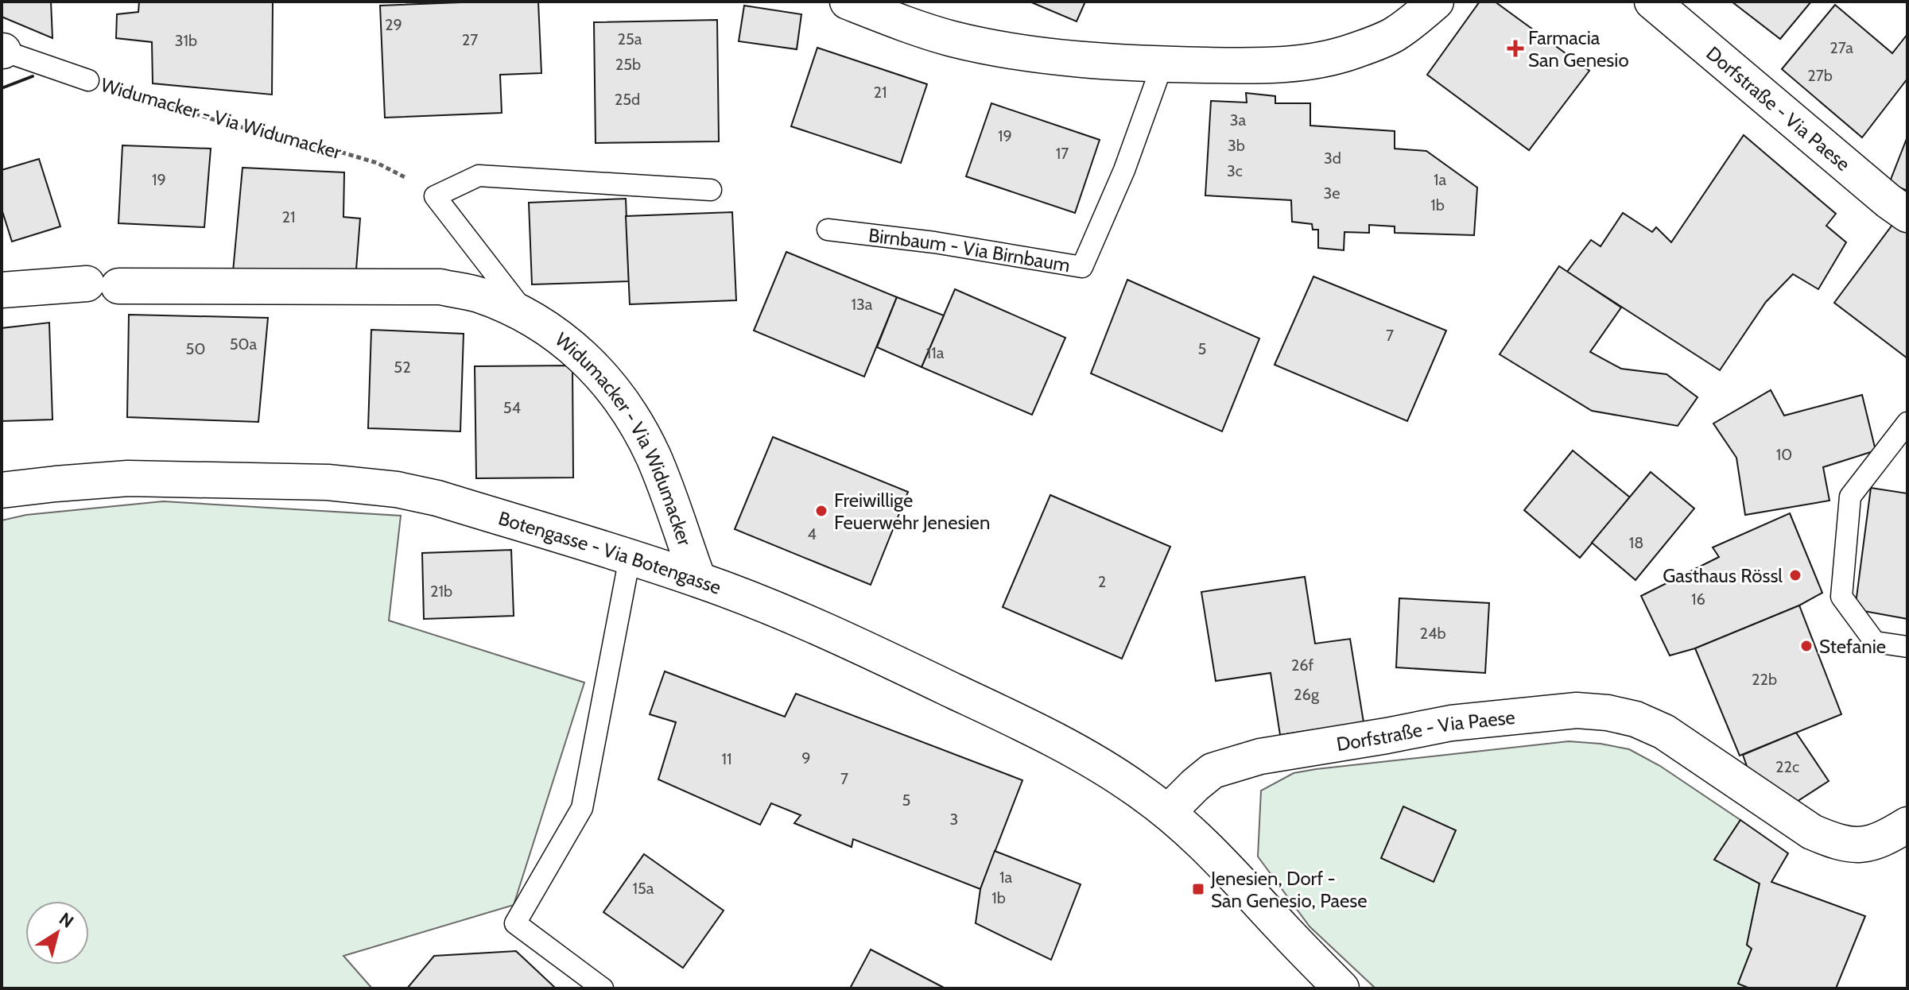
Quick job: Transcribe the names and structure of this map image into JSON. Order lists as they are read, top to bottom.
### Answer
{
  "streets": {
    "street": ["Dorfstraße - Via Paese", "Widumacker - Via Widumacker", "Botengasse - Via Botengasse"],
    "lane": ["Birnbaum - Via Birnbaum"]
  },
  "crossings": [
    ["Dorfstraße - Via Paese", "Botengasse - Via Botengasse"],
    ["Widumacker - Via Widumacker", "Botengasse - Via Botengasse"]
  ],
  "places": {
    "health": ["Farmacia San Genesio"],
    "other": ["Freiwillige Feuerwehr Jenesien", "Gasthaus Rössl", "Stefanie"],
    "transit": ["Jenesien, Dorf - San Genesio, Paese"]
  },
  "house_numbers": [
    "29",
    "25a",
    "27",
    "31b",
    "27a",
    "25b",
    "27b",
    "21",
    "25d",
    "3a",
    "19",
    "3b",
    "17",
    "3d",
    "3c",
    "19",
    "1a",
    "3e",
    "1b",
    "21",
    "13a",
    "7",
    "50a",
    "50",
    "5",
    "11a",
    "52",
    "54",
    "10",
    "4",
    "18",
    "2",
    "21b",
    "16",
    "24b",
    "26f",
    "22b",
    "26g",
    "9",
    "11",
    "22c",
    "7",
    "5",
    "3",
    "1a",
    "15a",
    "1b"
  ],
  "north": "top right"
}
